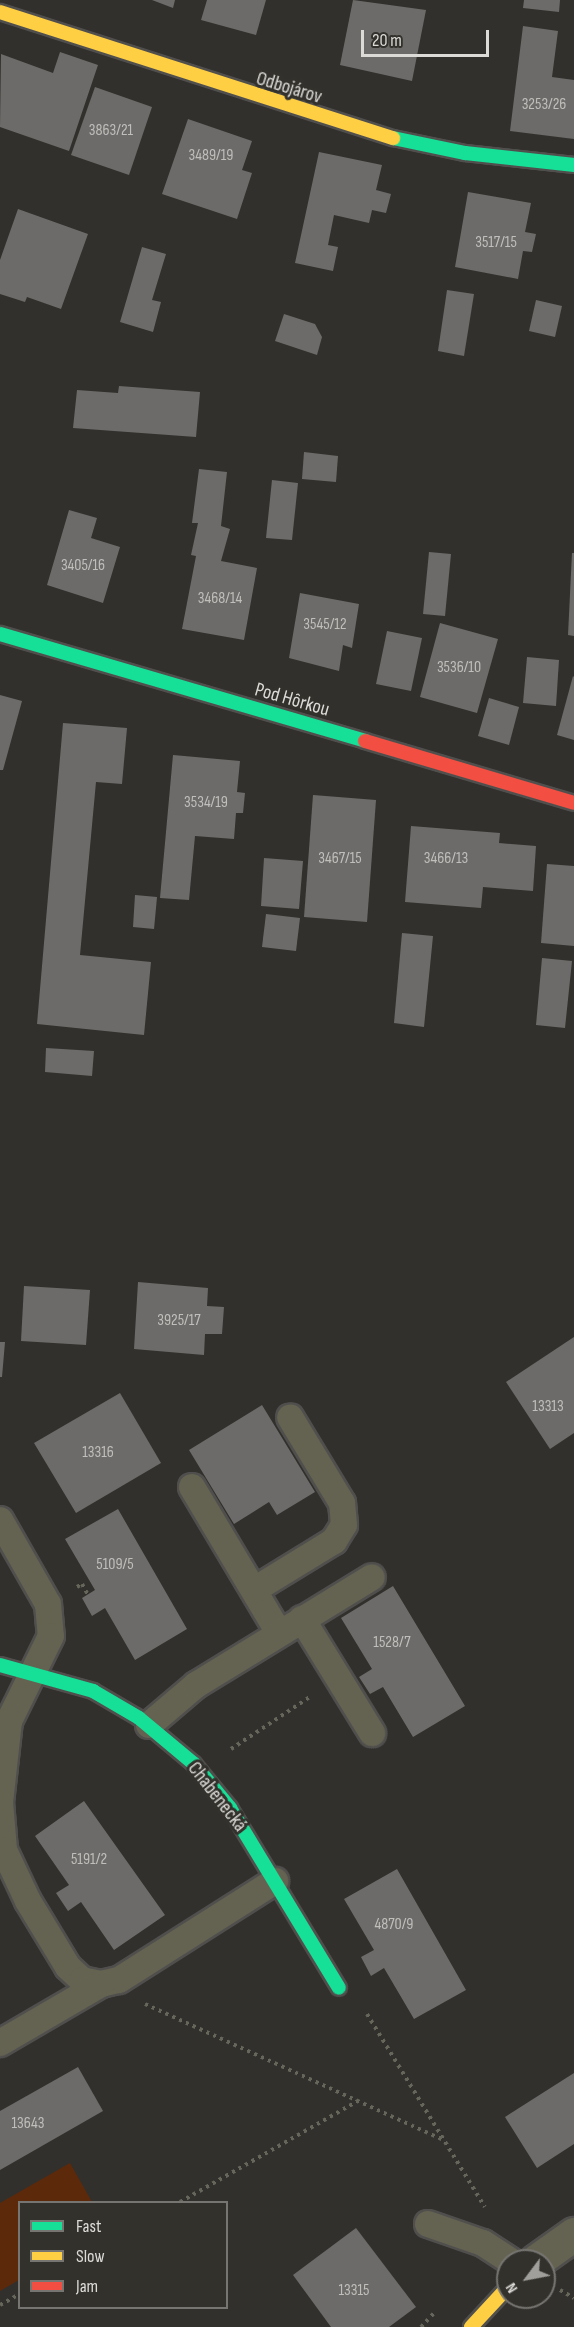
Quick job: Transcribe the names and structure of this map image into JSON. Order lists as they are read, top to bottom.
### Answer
{
  "streets": {
    "street": ["Odbojárov", "Pod Hôrkou", "Chabenecká"]
  },
  "house_numbers": [
    "3253/26",
    "3863/21",
    "3489/19",
    "3517/15",
    "3405/16",
    "3468/14",
    "3545/12",
    "3536/10",
    "3534/19",
    "3467/15",
    "3466/13",
    "3925/17",
    "13313",
    "13316",
    "5109/5",
    "1528/7",
    "5191/2",
    "4870/9",
    "13643",
    "13315"
  ],
  "legend": ["Fast", "Slow", "Jam"],
  "scale_bar": "20 m",
  "north": "bottom left"
}
